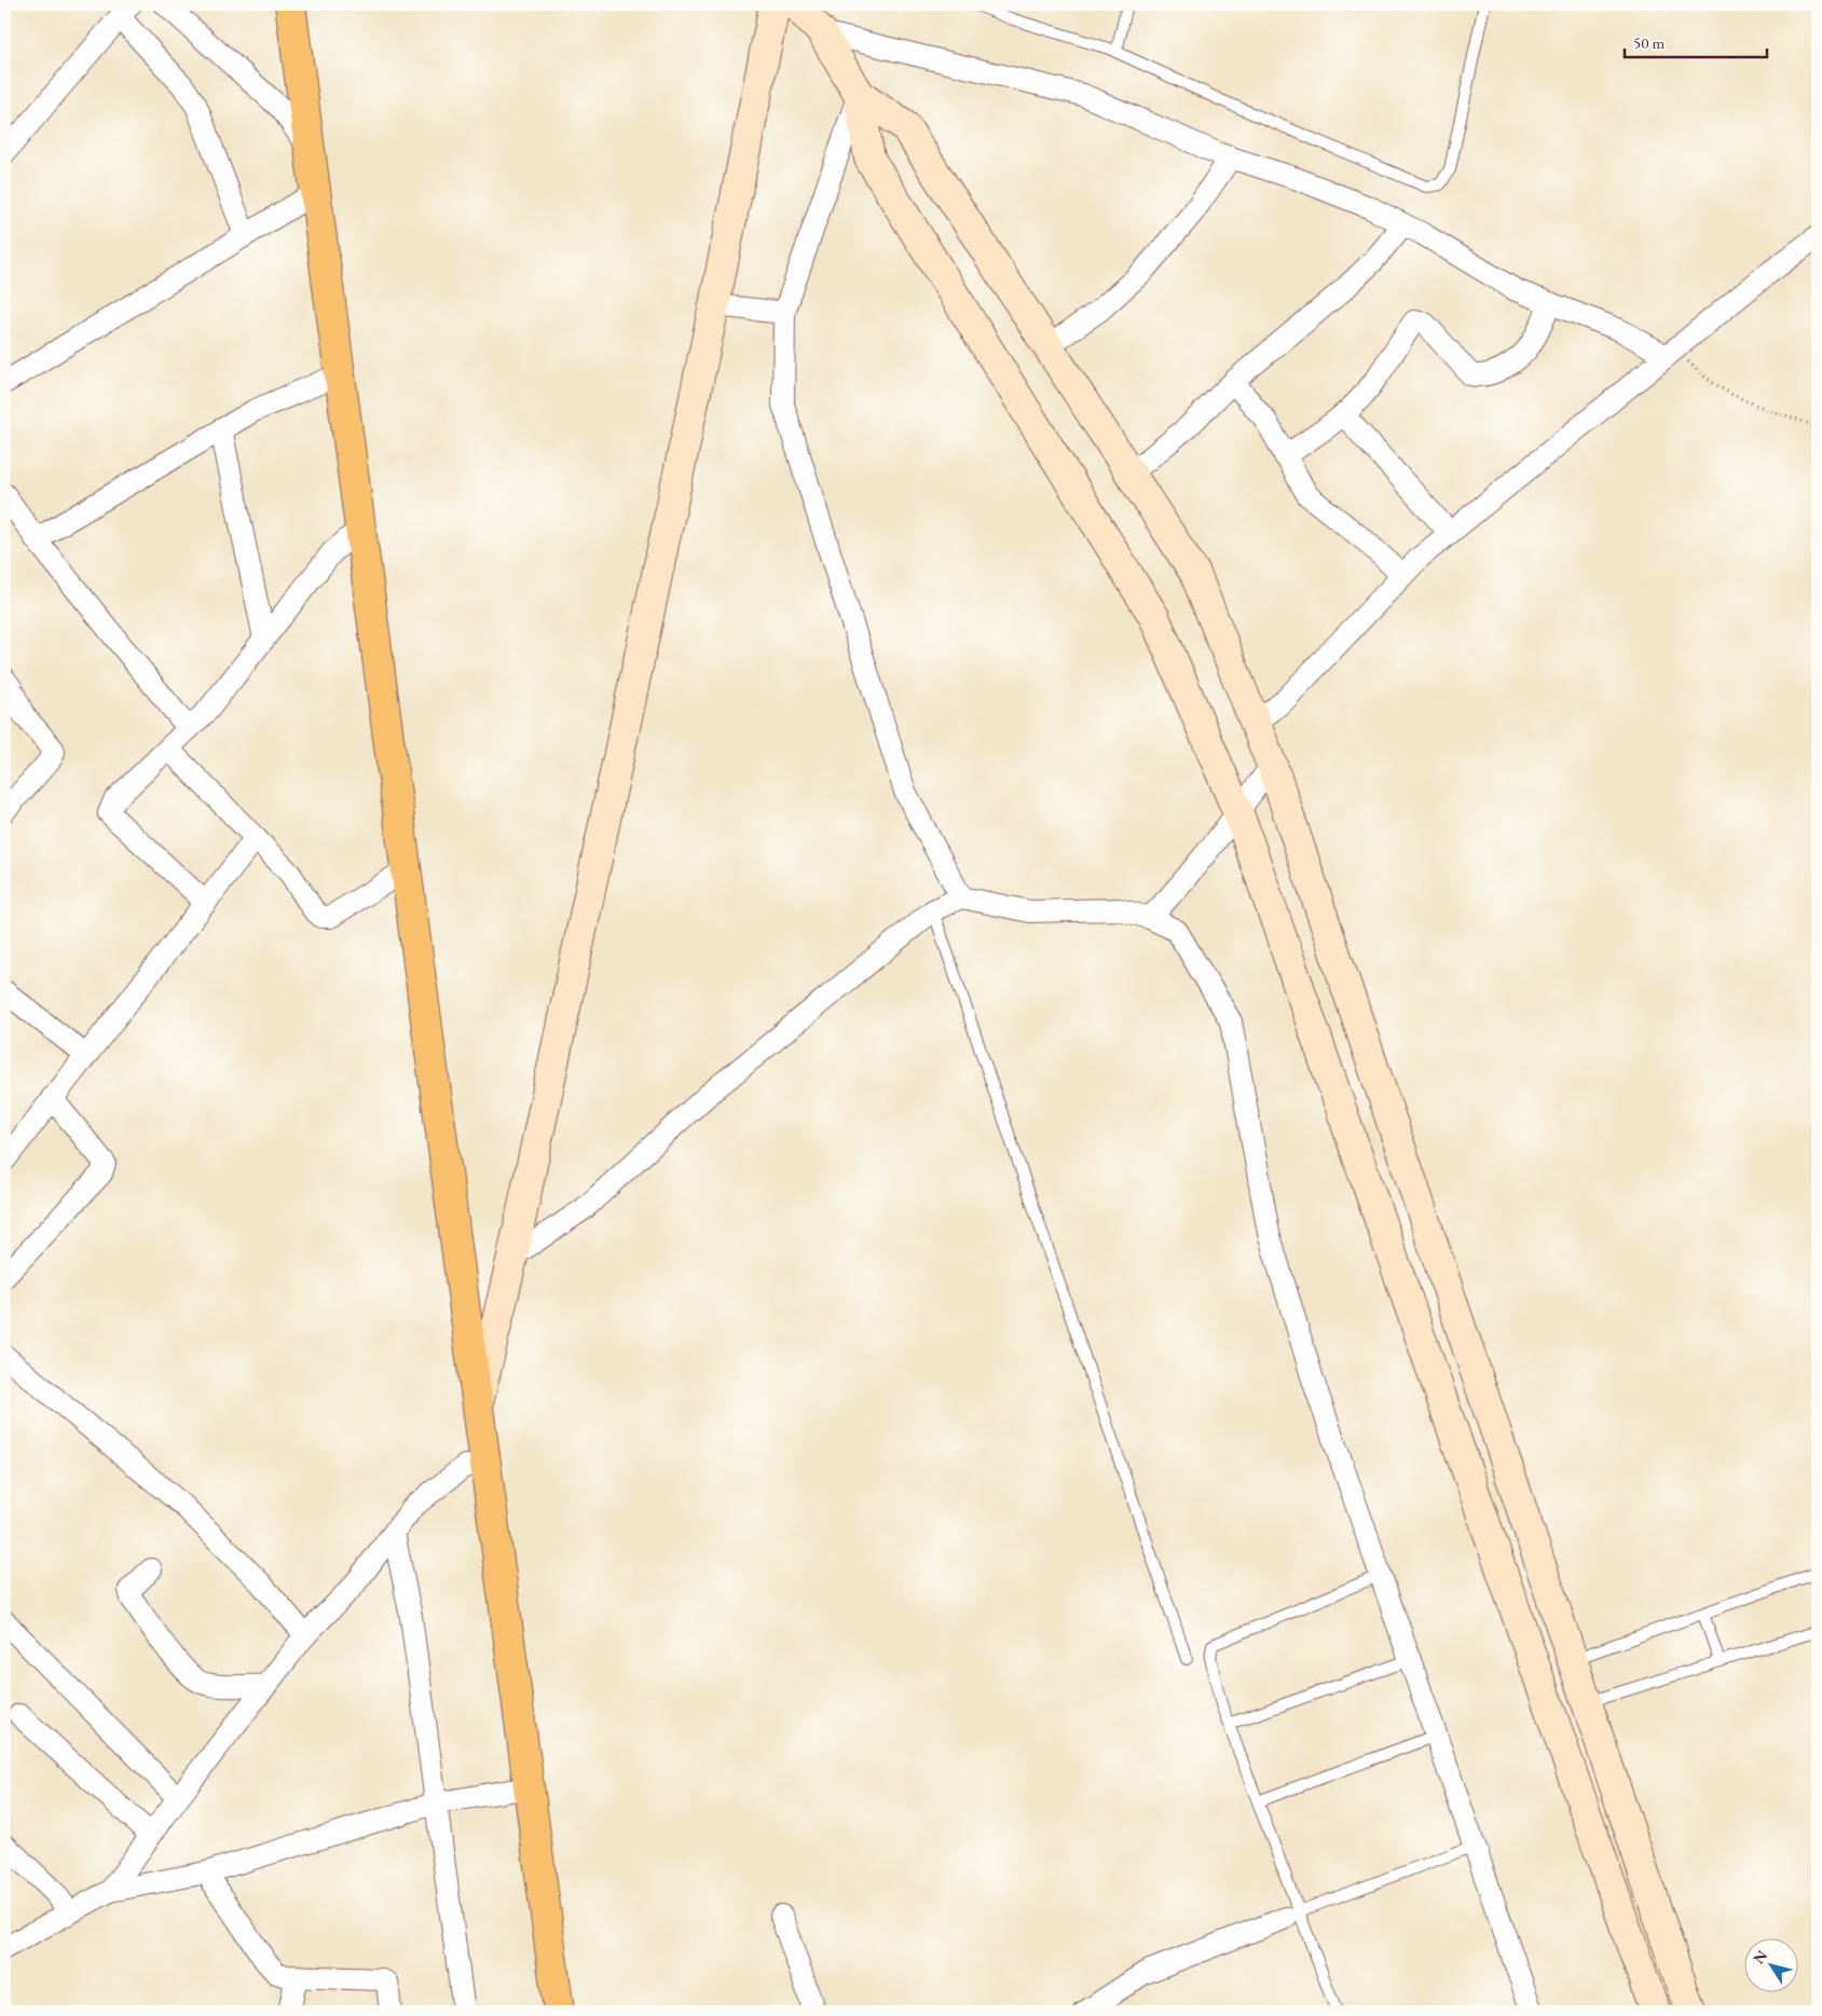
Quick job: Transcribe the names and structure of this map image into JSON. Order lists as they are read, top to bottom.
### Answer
{
  "scale_bar": "50 m",
  "north": "top left"
}
